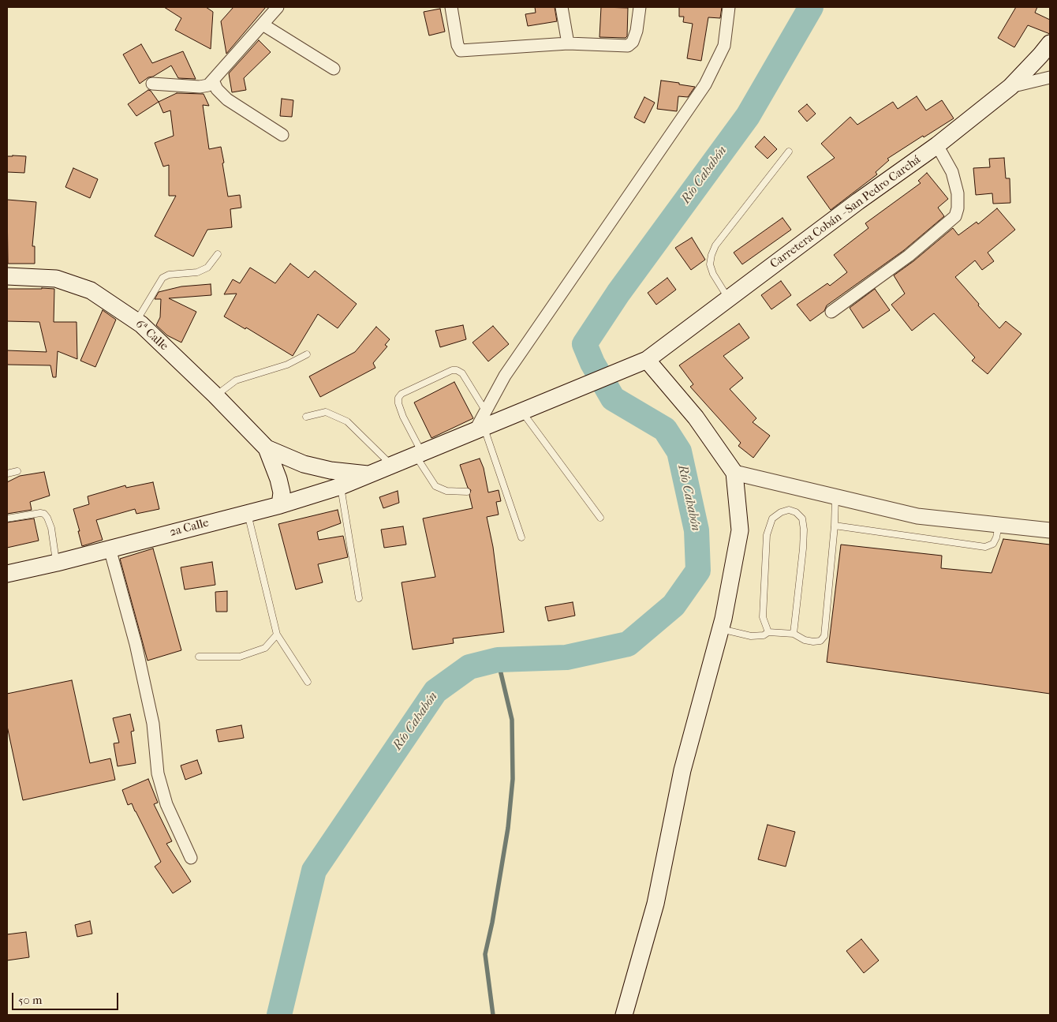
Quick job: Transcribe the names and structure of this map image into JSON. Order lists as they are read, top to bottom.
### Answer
{
  "streets": {
    "main road": ["Carretera Cobán - San Pedro Carchá", "6ª Calle", "2a Calle"]
  },
  "crossings": [
    ["Carretera Cobán - San Pedro Carchá", "2a Calle"],
    ["6ª Calle", "2a Calle"]
  ],
  "water": ["Río Cahabón"],
  "scale_bar": "50 m"
}
